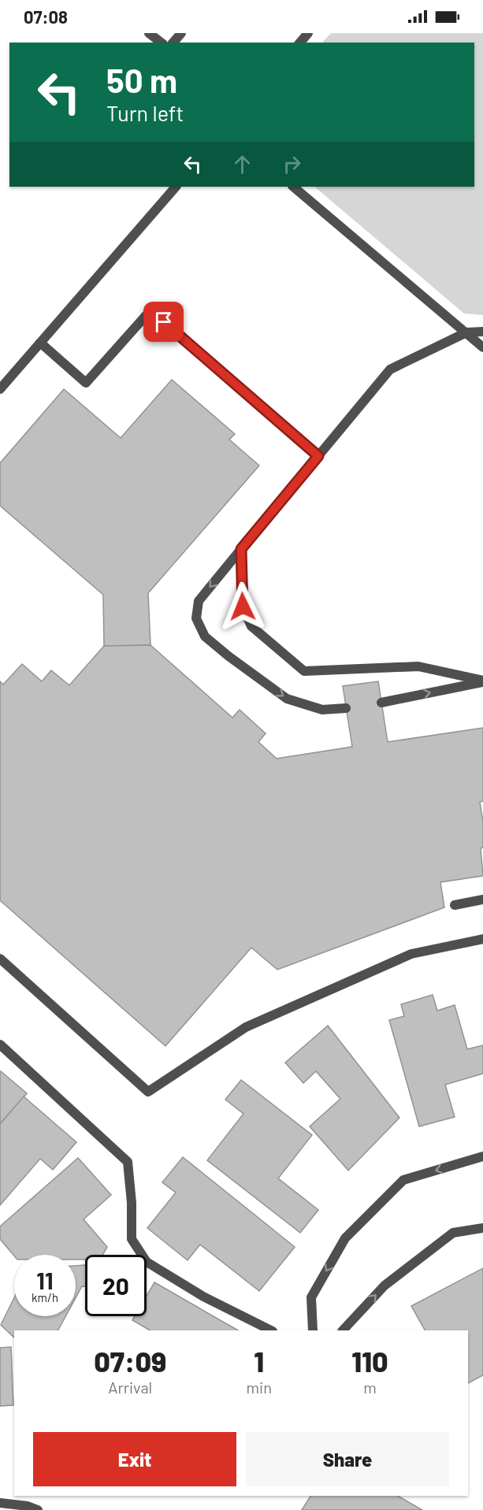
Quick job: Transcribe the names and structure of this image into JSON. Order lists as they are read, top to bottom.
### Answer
{
  "page": {
    "status": "07:08",
    "turn": ["50 m", "Turn left"],
    "speed": "11 km/h",
    "limit": "20",
    "eta": [
      "07:09",
      "Arrival",
      "1",
      "min",
      "110",
      "m"
    ],
    "buttons": ["Exit", "Share"]
  }
}
